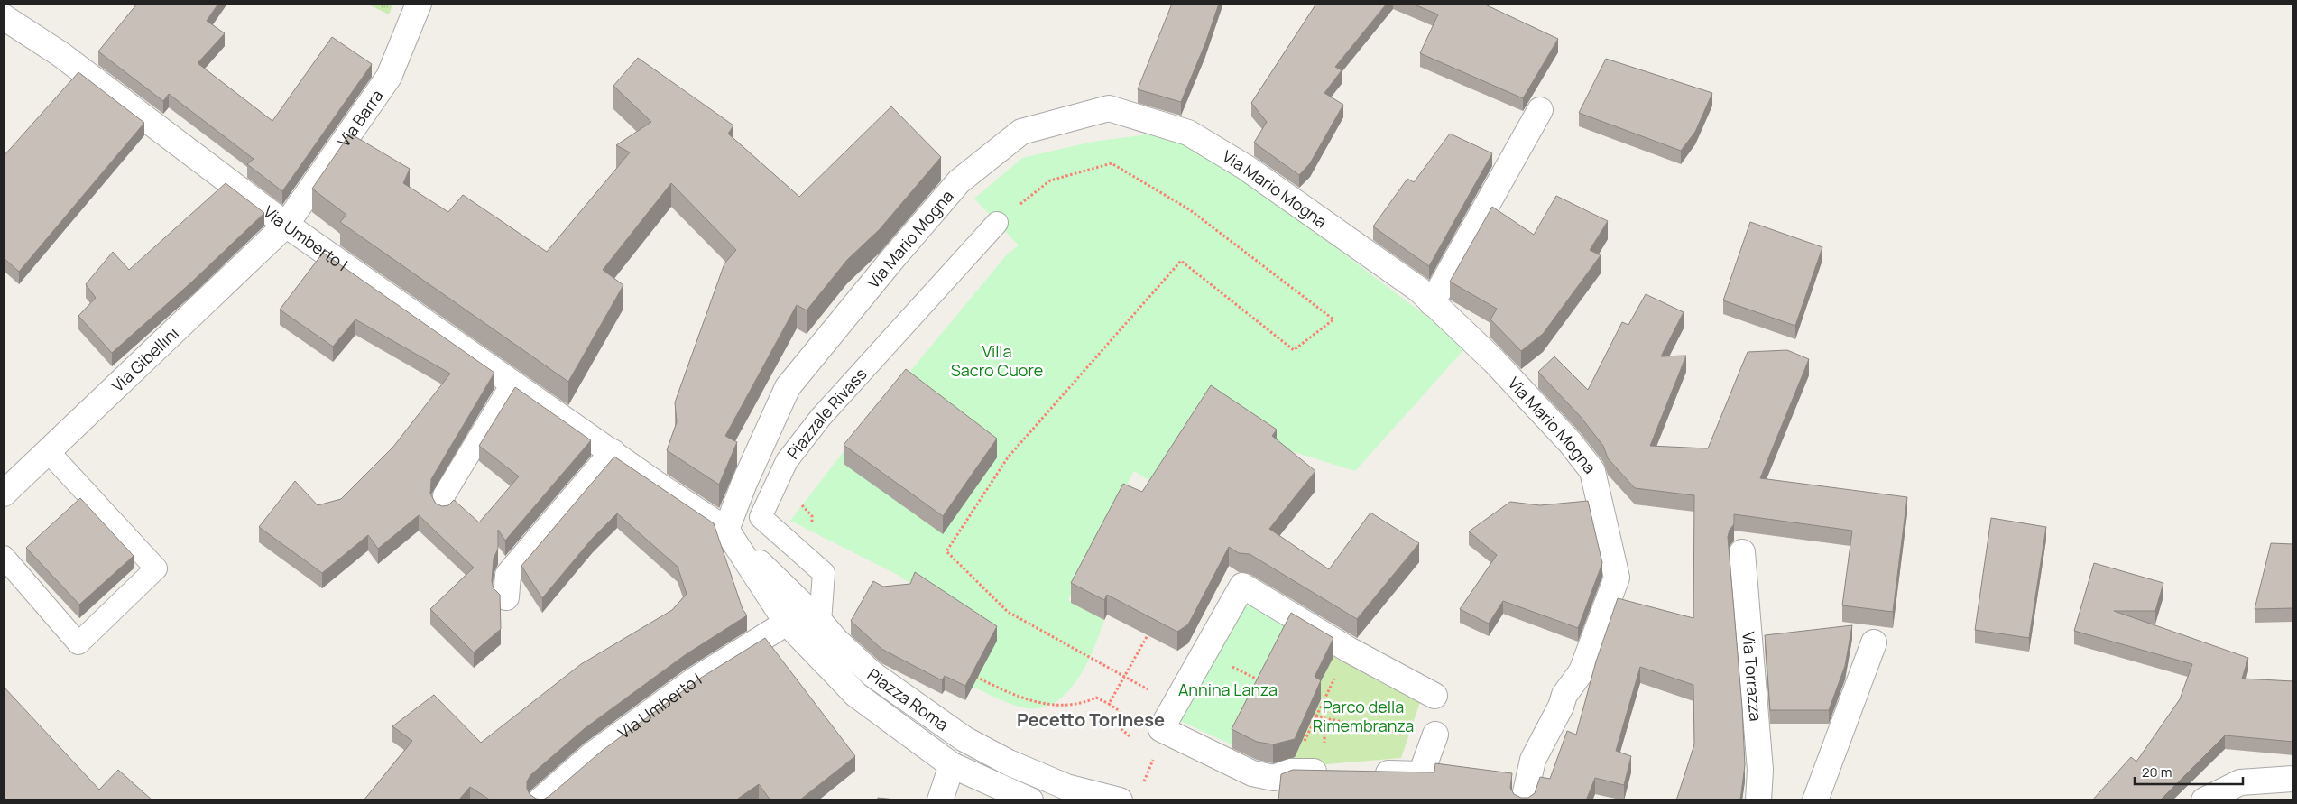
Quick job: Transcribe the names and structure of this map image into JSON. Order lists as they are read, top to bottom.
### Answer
{
  "streets": {
    "street": [
      "Via Barra",
      "Via Mario Mogna",
      "Via Umberto I",
      "Via Gibellini",
      "Via Torrazza",
      "Piazza Roma"
    ],
    "lane": ["Piazzale Rivass"]
  },
  "crossings": [
    ["Via Barra", "Via Umberto I"],
    ["Via Barra", "Via Gibellini"],
    ["Via Mario Mogna", "Via Umberto I"],
    ["Via Mario Mogna", "Piazza Roma"],
    ["Via Umberto I", "Via Gibellini"],
    ["Via Umberto I", "Piazza Roma"],
    ["Piazzale Rivass", "Piazza Roma"]
  ],
  "districts": ["Pecetto Torinese"],
  "parks": ["Villa Sacro Cuore", "Annina Lanza", "Parco della Rimembranza"],
  "scale_bar": "20 m"
}
